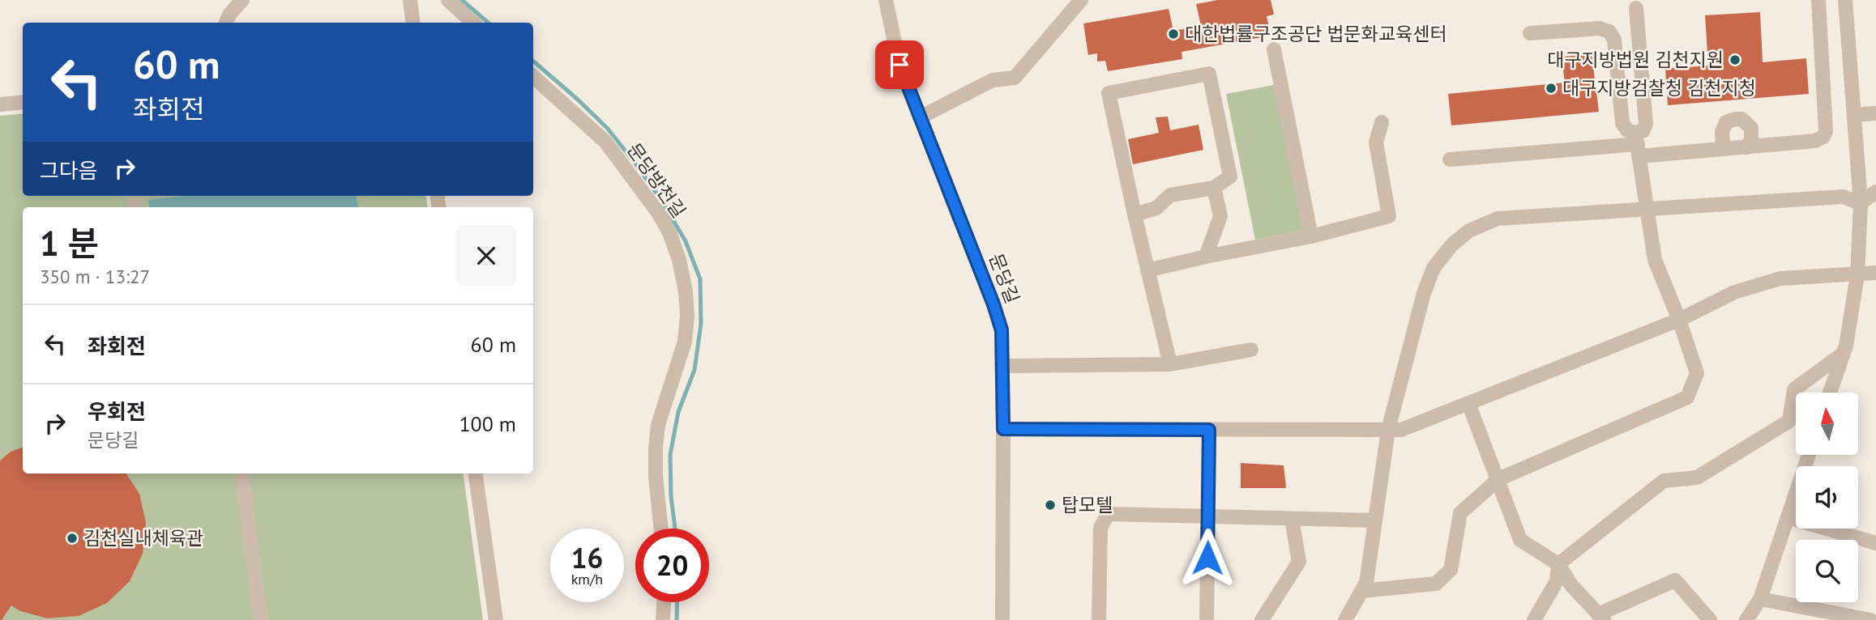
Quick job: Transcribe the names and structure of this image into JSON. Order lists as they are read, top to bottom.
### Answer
{
  "streets": {
    "street": ["문당방천길", "문당길"]
  },
  "places": [
    "대한법률구조공단 법문화교육센터",
    "대구지방법원 김천지원",
    "대구지방검찰청 김천지청",
    "탑모텔",
    "김천실내체육관"
  ],
  "north": "top",
  "page": {
    "turn": ["60 m", "좌회전"],
    "then": "그다음",
    "heading": ["1 분", "350 m · 13:27"],
    "list": [
      {
        "name": "좌회전",
        "value": "60 m"
      },
      {
        "name": "우회전",
        "note": "문당길",
        "value": "100 m"
      }
    ],
    "speed": "16 km/h",
    "limit": "20"
  }
}
